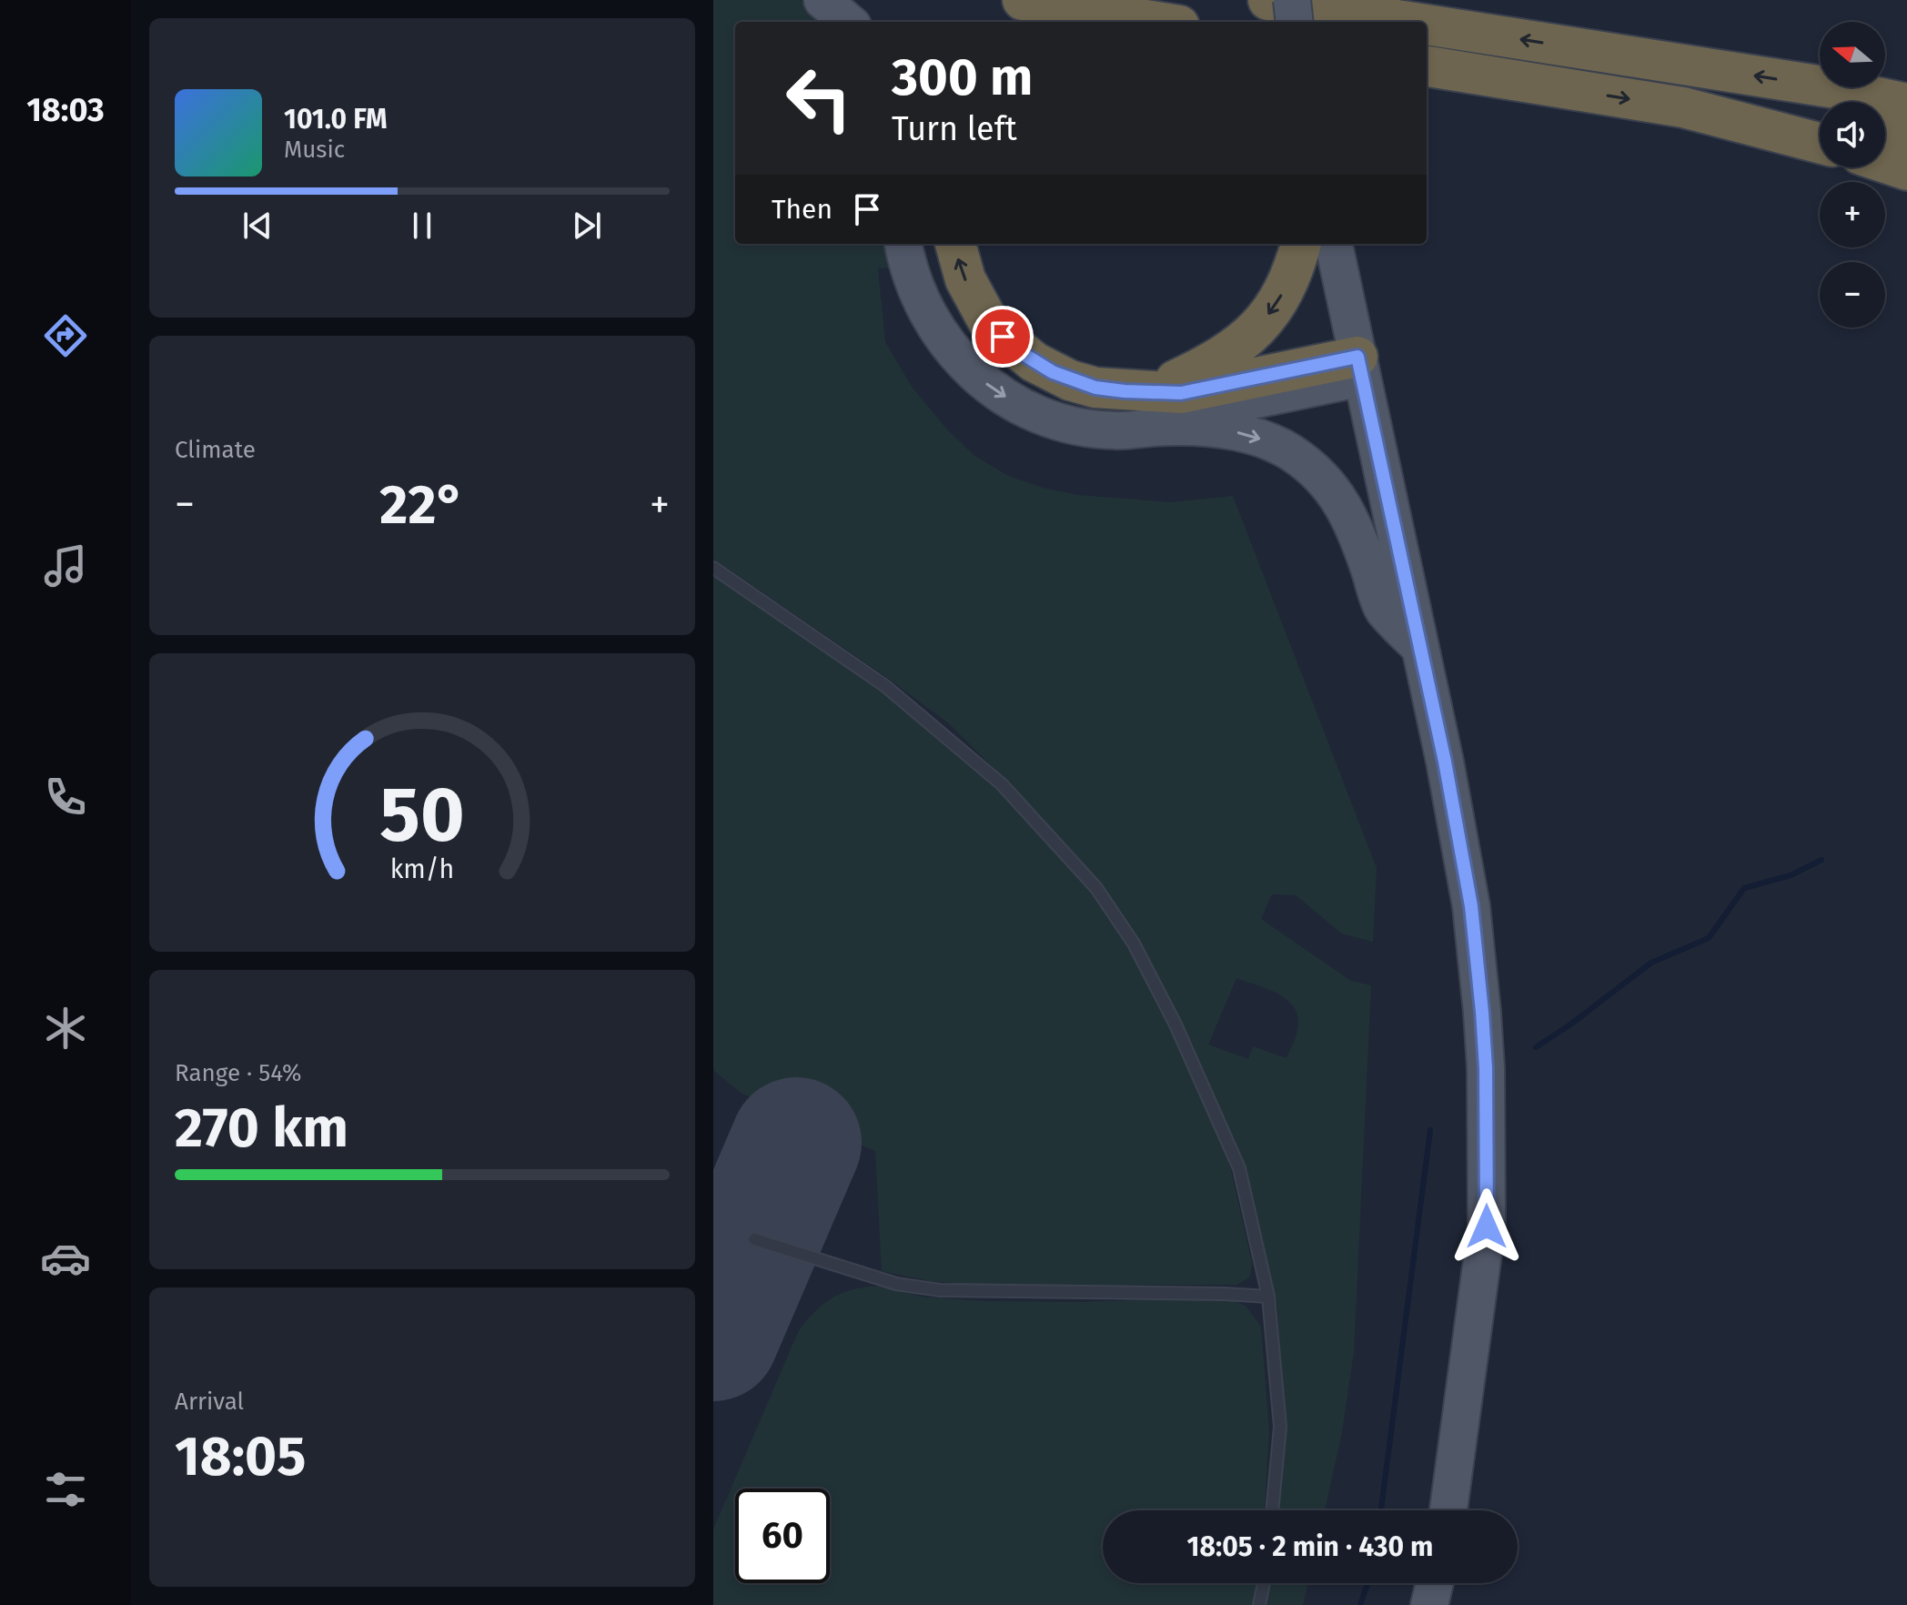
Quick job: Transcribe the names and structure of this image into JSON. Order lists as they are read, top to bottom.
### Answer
{
  "north": "left",
  "page": {
    "tabs": "18:03",
    "map_buttons": ["+", "−"],
    "turn": ["300 m", "Turn left"],
    "song": ["101.0 FM", "Music"],
    "then": "Then",
    "tile": [
      "Climate",
      ["Range · 54%", "270 km"],
      ["Arrival", "18:05"]
    ],
    "heat": ["−", "22°", "+"],
    "limit": "60",
    "trip": "18:05 · 2 min · 430 m",
    "gauge": ["50", "km/h"]
  }
}
